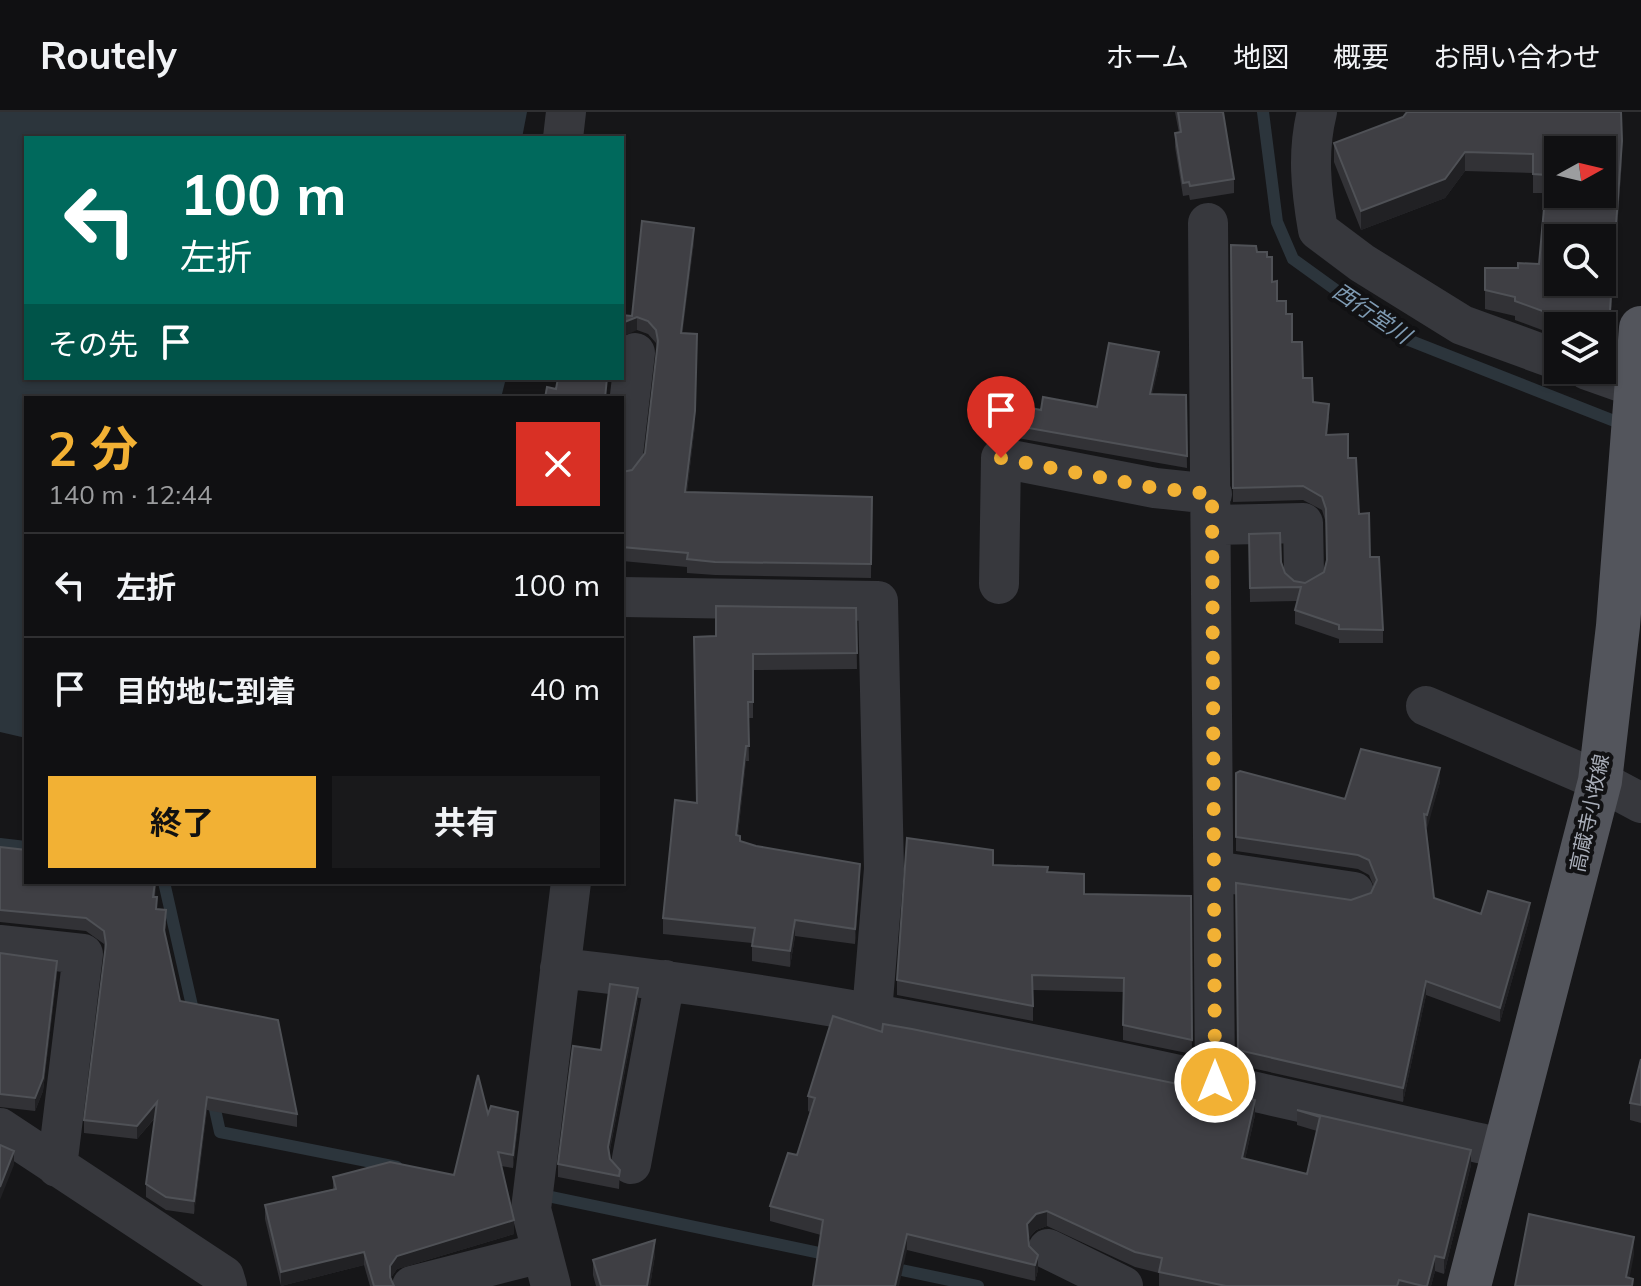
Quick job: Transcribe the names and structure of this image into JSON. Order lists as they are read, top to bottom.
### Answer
{
  "streets": {
    "main road": ["高蔵寺小牧線"]
  },
  "water": ["西行堂川"],
  "north": "right",
  "page": {
    "header": "Routely",
    "nav": [
      "ホーム",
      "地図",
      "概要",
      "お問い合わせ"
    ],
    "turn": ["100 m", "左折"],
    "then": "その先",
    "heading": ["2 分", "140 m · 12:44"],
    "list": [
      {
        "name": "左折",
        "value": "100 m"
      },
      {
        "name": "目的地に到着",
        "value": "40 m"
      }
    ],
    "buttons": ["終了", "共有"]
  }
}
